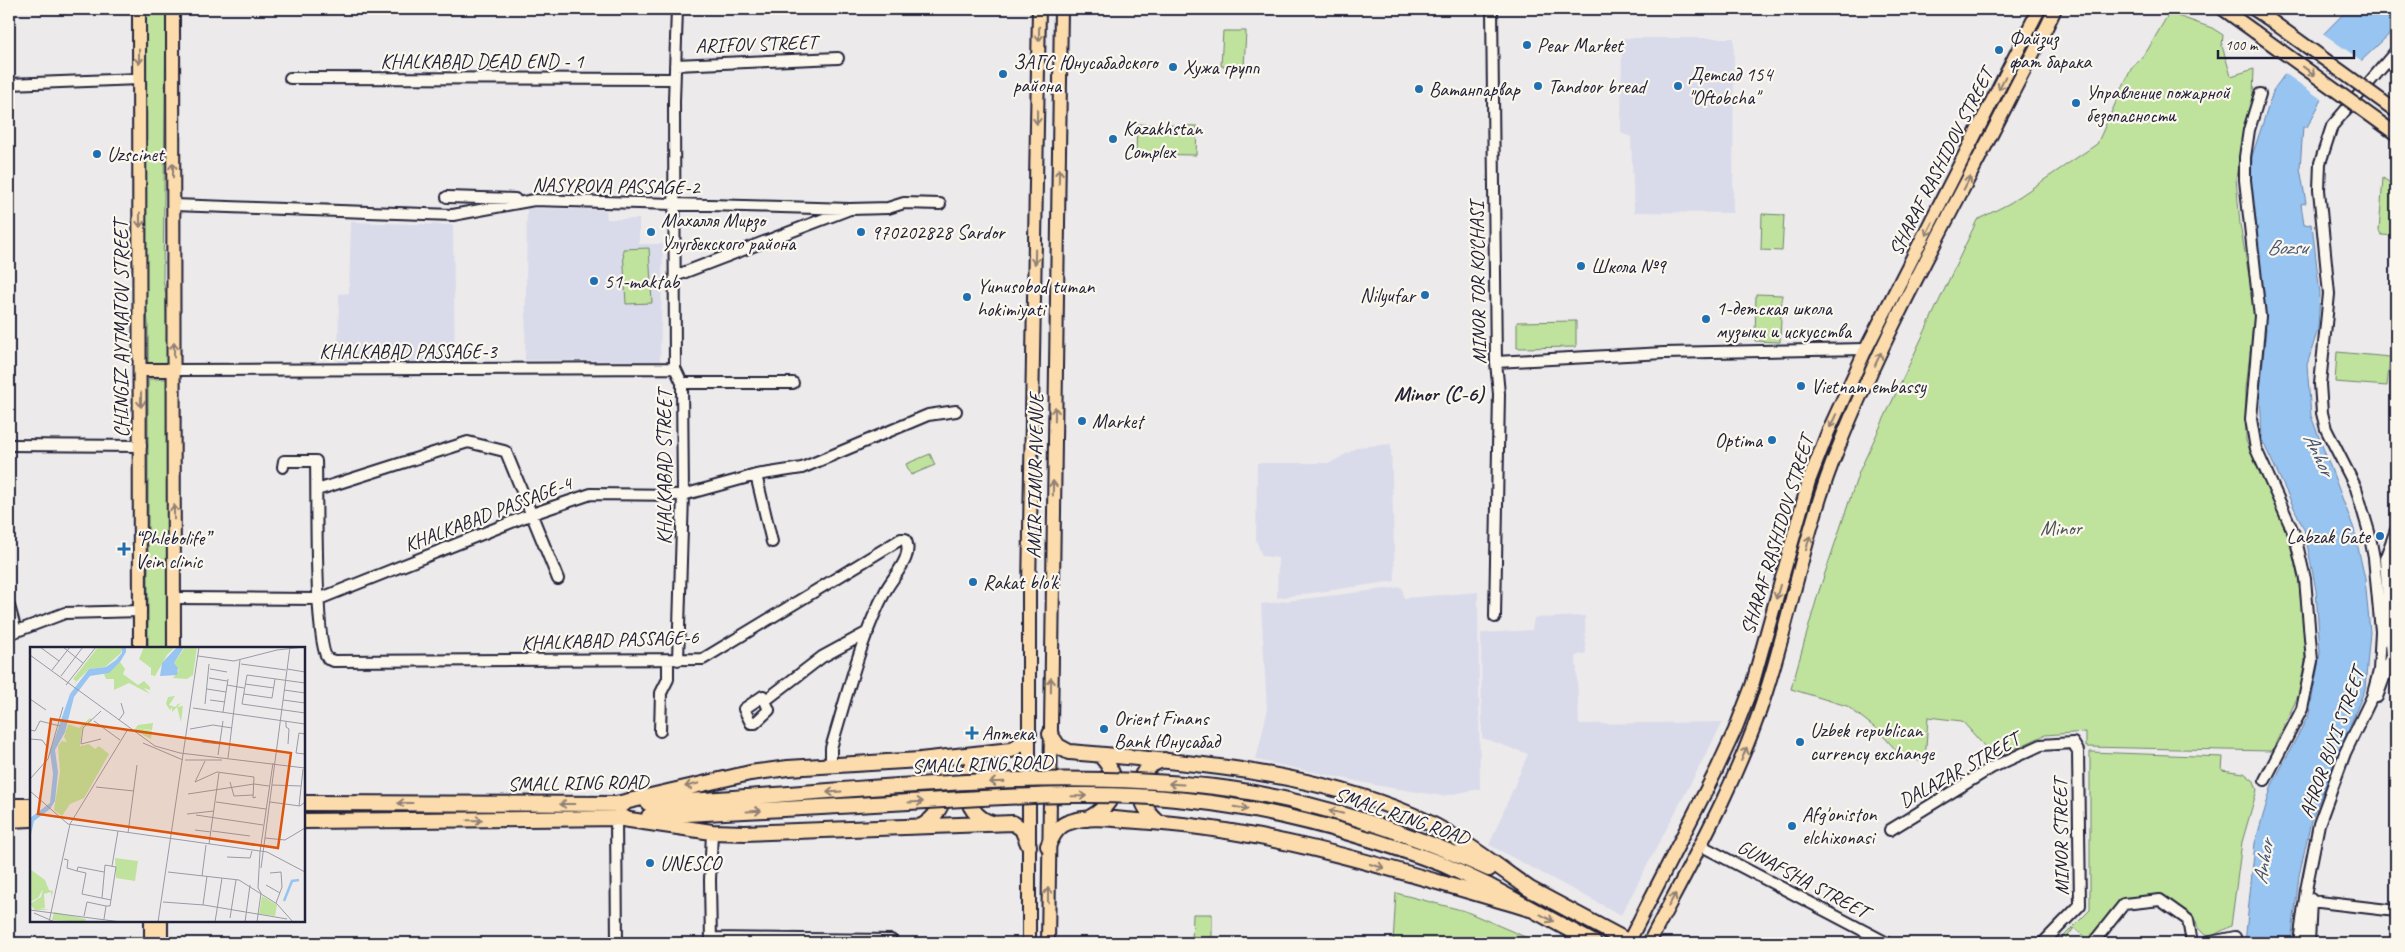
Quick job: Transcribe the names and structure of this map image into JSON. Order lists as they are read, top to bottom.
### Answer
{
  "streets": {
    "highway": ["SMALL RING ROAD"],
    "main road": [
      "SHARAF RASHIDOV STREET",
      "CHINGIZ AYTMATOV STREET",
      "KHALKABAD PASSAGE-3",
      "AMIR TIMUR AVENUE"
    ],
    "street": [
      "ARIFOV STREET",
      "KHALKABAD DEAD END - 1",
      "NASYROVA PASSAGE-2",
      "MINOR TOR KO'CHASI",
      "KHALKABAD STREET",
      "KHALKABAD PASSAGE-4",
      "KHALKABAD PASSAGE-6",
      "AHROR BUYI STREET",
      "DALAZAR STREET",
      "MINOR STREET",
      "GUNAFSHA STREET"
    ]
  },
  "crossings": [
    ["ARIFOV STREET", "KHALKABAD STREET"],
    ["KHALKABAD DEAD END - 1", "KHALKABAD STREET"],
    ["SHARAF RASHIDOV STREET", "SMALL RING ROAD"],
    ["SHARAF RASHIDOV STREET", "GUNAFSHA STREET"],
    ["NASYROVA PASSAGE-2", "KHALKABAD STREET"],
    ["CHINGIZ AYTMATOV STREET", "KHALKABAD PASSAGE-3"],
    ["KHALKABAD PASSAGE-3", "KHALKABAD STREET"],
    ["KHALKABAD STREET", "KHALKABAD PASSAGE-4"],
    ["KHALKABAD STREET", "KHALKABAD PASSAGE-6"],
    ["KHALKABAD PASSAGE-4", "KHALKABAD PASSAGE-6"],
    ["DALAZAR STREET", "MINOR STREET"]
  ],
  "districts": ["Minor (C-6)"],
  "water": ["Bozsu", "Anhor"],
  "parks": ["Minor"],
  "places": {
    "other": [
      "Pear Market",
      "Файзиз фат барака",
      "Хужа групп",
      "ЗАГС Юнусабадского района",
      "Tandoor bread",
      "Детсад 154 \"Oftobcha\"",
      "Ватанпарвар",
      "Управление пожарной безопасности",
      "Kazakhstan Complex",
      "Uzscinet",
      "Махалля Мирзо Улугбекского района",
      "970202828 Sardor",
      "Школа №9",
      "51-maktab",
      "Nilyufar",
      "Yunusobod tuman hokimiyati",
      "1-детская школа музыки и искусства",
      "Vietnam embassy",
      "Market",
      "Optima",
      "Labzak Gate",
      "Rakat blo'k",
      "Orient Finans Bank Юнусабад",
      "Uzbek republican currency exchange",
      "Afg'oniston elchixonasi",
      "UNESCO"
    ],
    "health": ["“Phlebolife” Vein clinic", "Аптека"]
  },
  "scale_bar": "100 m"
}
